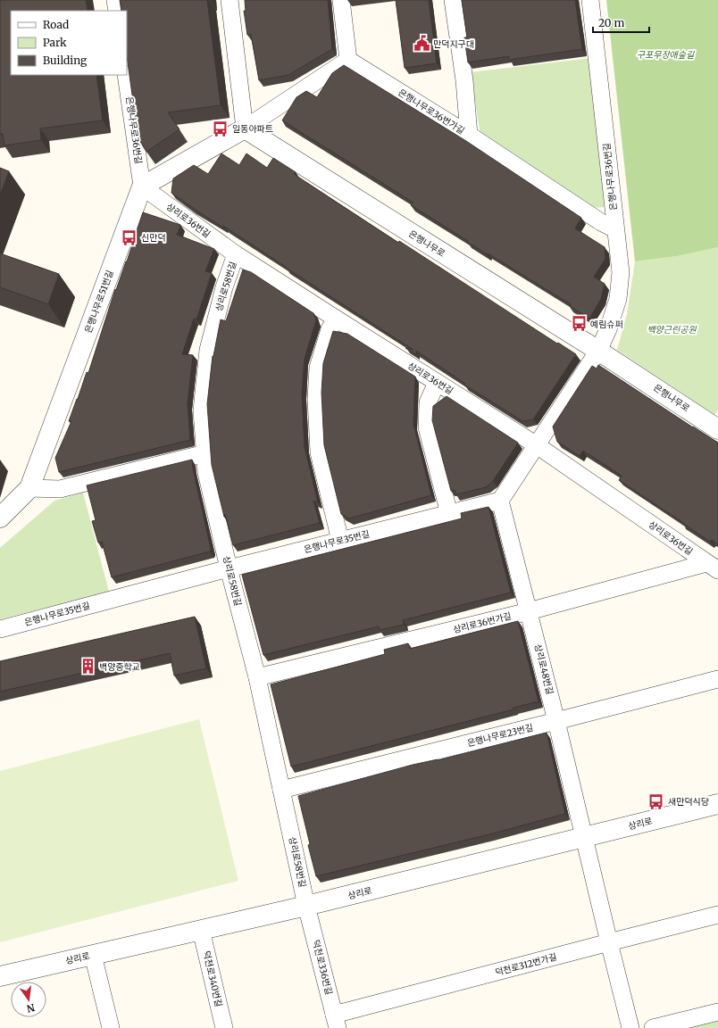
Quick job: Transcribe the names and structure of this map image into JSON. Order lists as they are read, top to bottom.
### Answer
{
  "streets": {
    "street": [
      "은행나무로36번가길",
      "은행나무로36번길",
      "상리로36번길",
      "은행나무로",
      "상리로58번길",
      "은행나무로51번길",
      "은행나무로35번길",
      "상리로36번가길",
      "상리로48번길",
      "은행나무로23번길",
      "상리로",
      "덕천로312번가길",
      "덕천로336번길",
      "덕천로340번길"
    ]
  },
  "crossings": [
    ["은행나무로36번길", "상리로36번길"],
    ["은행나무로36번길", "은행나무로"],
    ["은행나무로36번길", "은행나무로51번길"],
    ["상리로36번길", "상리로58번길"],
    ["상리로36번길", "은행나무로51번길"],
    ["상리로36번길", "상리로36번가길"],
    ["상리로58번길", "은행나무로35번길"],
    ["상리로58번길", "상리로36번가길"],
    ["상리로58번길", "은행나무로23번길"],
    ["상리로58번길", "상리로"],
    ["상리로58번길", "덕천로336번길"],
    ["은행나무로35번길", "상리로48번길"],
    ["상리로36번가길", "상리로48번길"],
    ["상리로48번길", "은행나무로23번길"],
    ["상리로48번길", "상리로"],
    ["상리로48번길", "덕천로312번가길"],
    ["상리로", "덕천로336번길"],
    ["상리로", "덕천로340번길"],
    ["덕천로312번가길", "덕천로336번길"]
  ],
  "parks": ["구포무장애숲길", "백양근린공원"],
  "places": {
    "public building": ["만덕지구대"],
    "bus stop": [
      "일동아파트",
      "신만덕",
      "예림슈퍼",
      "새만덕식당"
    ],
    "building": ["백양중학교"]
  },
  "legend": ["Road", "Park", "Building"],
  "scale_bar": "20 m",
  "north": "bottom"
}
